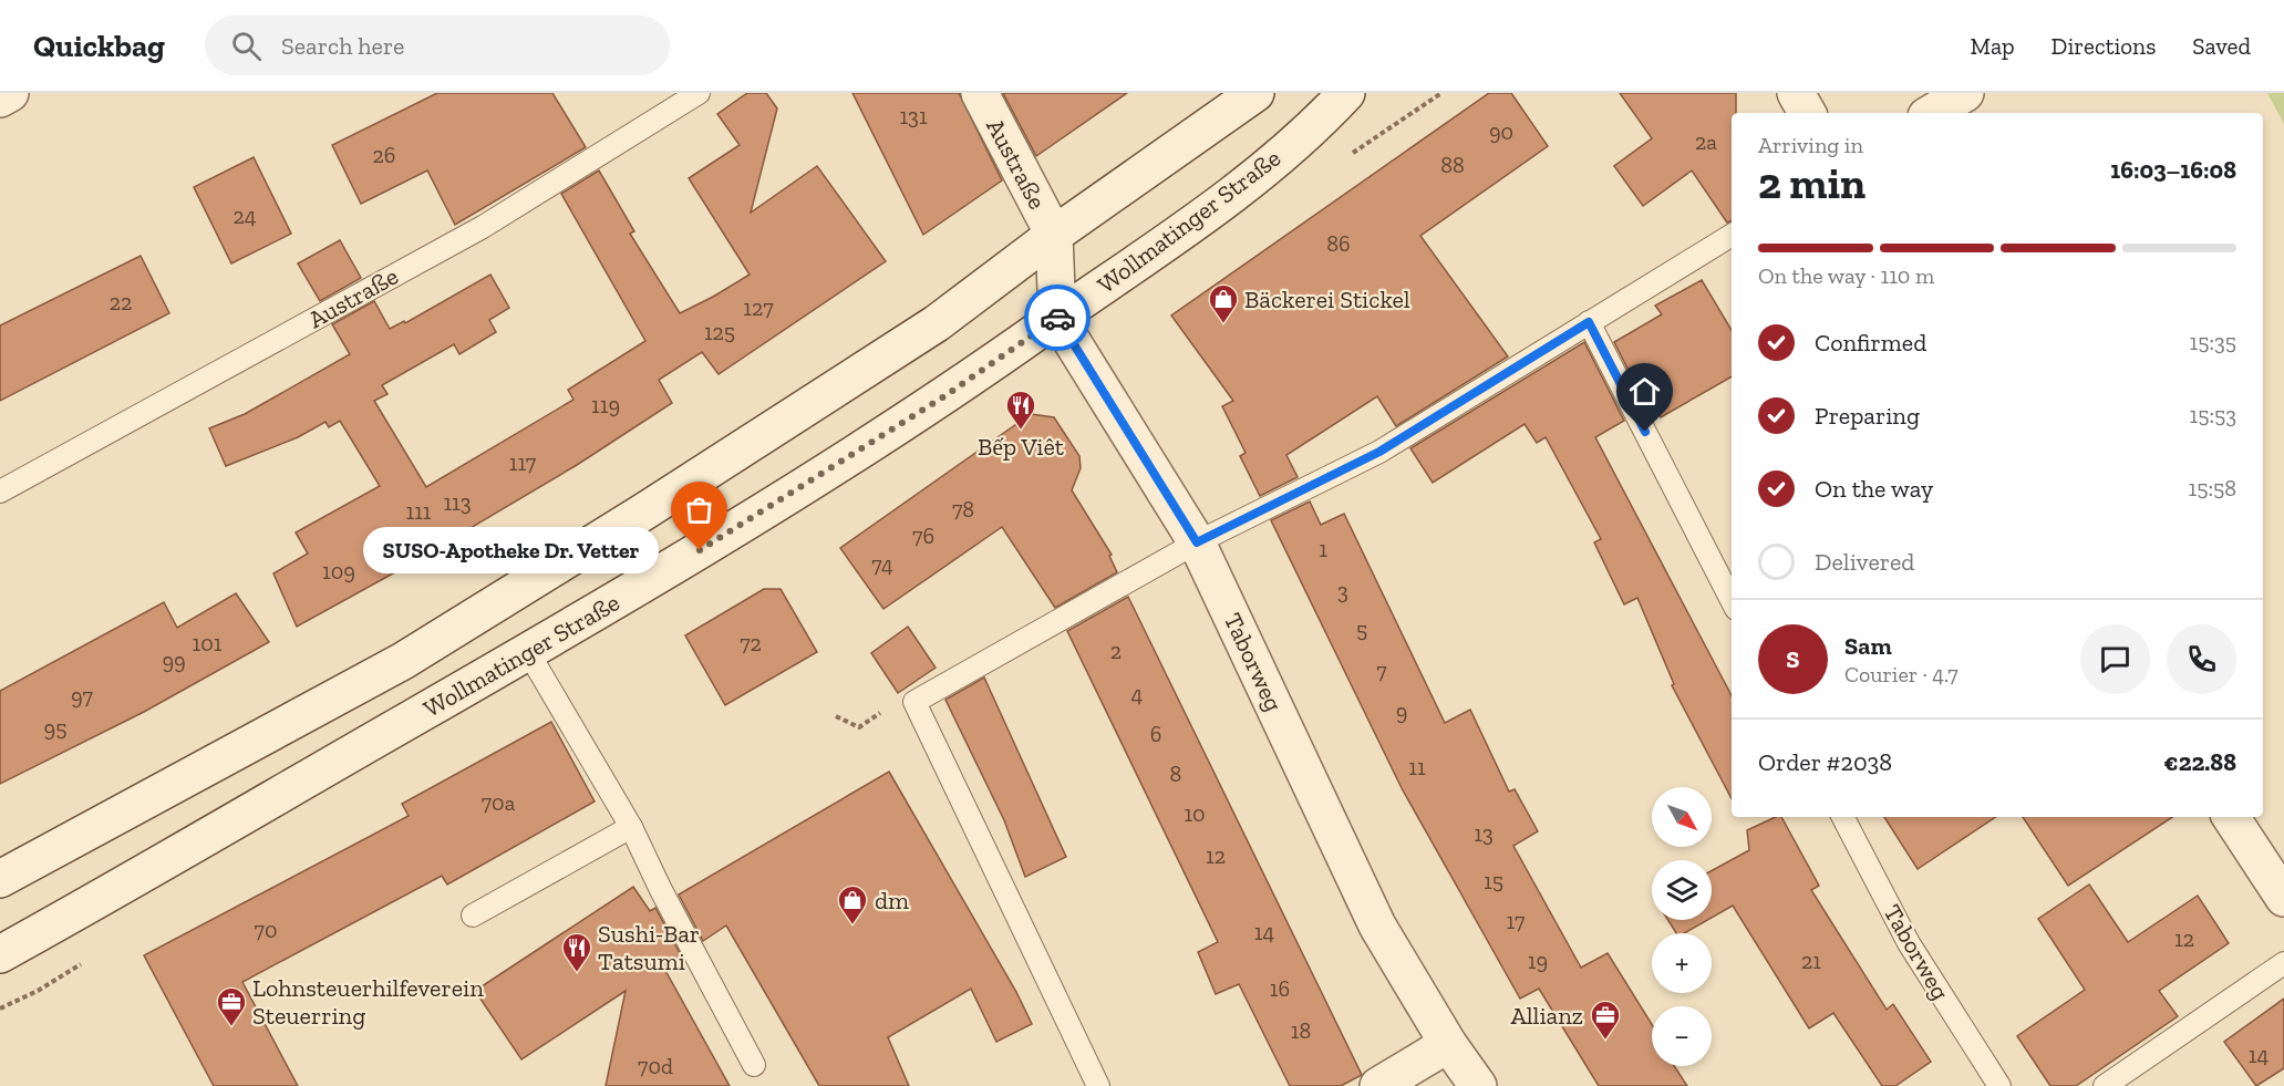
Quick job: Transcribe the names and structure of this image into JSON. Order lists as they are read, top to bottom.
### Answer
{
  "streets": {
    "main road": ["Austraße", "Wollmatinger Straße", "Taborweg"]
  },
  "crossings": [
    ["Austraße", "Taborweg"],
    ["Wollmatinger Straße", "Taborweg"]
  ],
  "places": {
    "shop": ["Bäckerei Stickel", "dm"],
    "restaurant": ["Bếp Viêt", "Sushi-Bar Tatsumi"],
    "other": ["SUSO-Apotheke Dr. Vetter"],
    "office": ["Lohnsteuerhilfeverein Steuerring", "Allianz"]
  },
  "house_numbers": [
    "131",
    "90",
    "2a",
    "26",
    "88",
    "24",
    "86",
    "22",
    "127",
    "125",
    "119",
    "117",
    "113",
    "78",
    "111",
    "76",
    "1",
    "74",
    "109",
    "3",
    "5",
    "101",
    "72",
    "2",
    "99",
    "7",
    "4",
    "97",
    "9",
    "95",
    "6",
    "11",
    "8",
    "70a",
    "10",
    "13",
    "12",
    "15",
    "17",
    "70",
    "14",
    "12",
    "19",
    "21",
    "16",
    "18",
    "14",
    "70d"
  ],
  "north": "bottom right",
  "page": {
    "header": "Quickbag",
    "search": "Search here",
    "nav": ["Map", "Directions", "Saved"],
    "heading": ["2 min", "Arriving in", "16:03–16:08"],
    "panel": [
      "Sam",
      "Courier · 4.7",
      "Order #2038",
      "€22.88"
    ],
    "bar": "On the way · 110 m",
    "list": [
      ["Confirmed", "15:35"],
      ["Preparing", "15:53"],
      ["On the way", "15:58"],
      "Delivered"
    ],
    "bubble": "SUSO-Apotheke Dr. Vetter",
    "round": "S",
    "map_buttons": ["+", "−"]
  }
}
